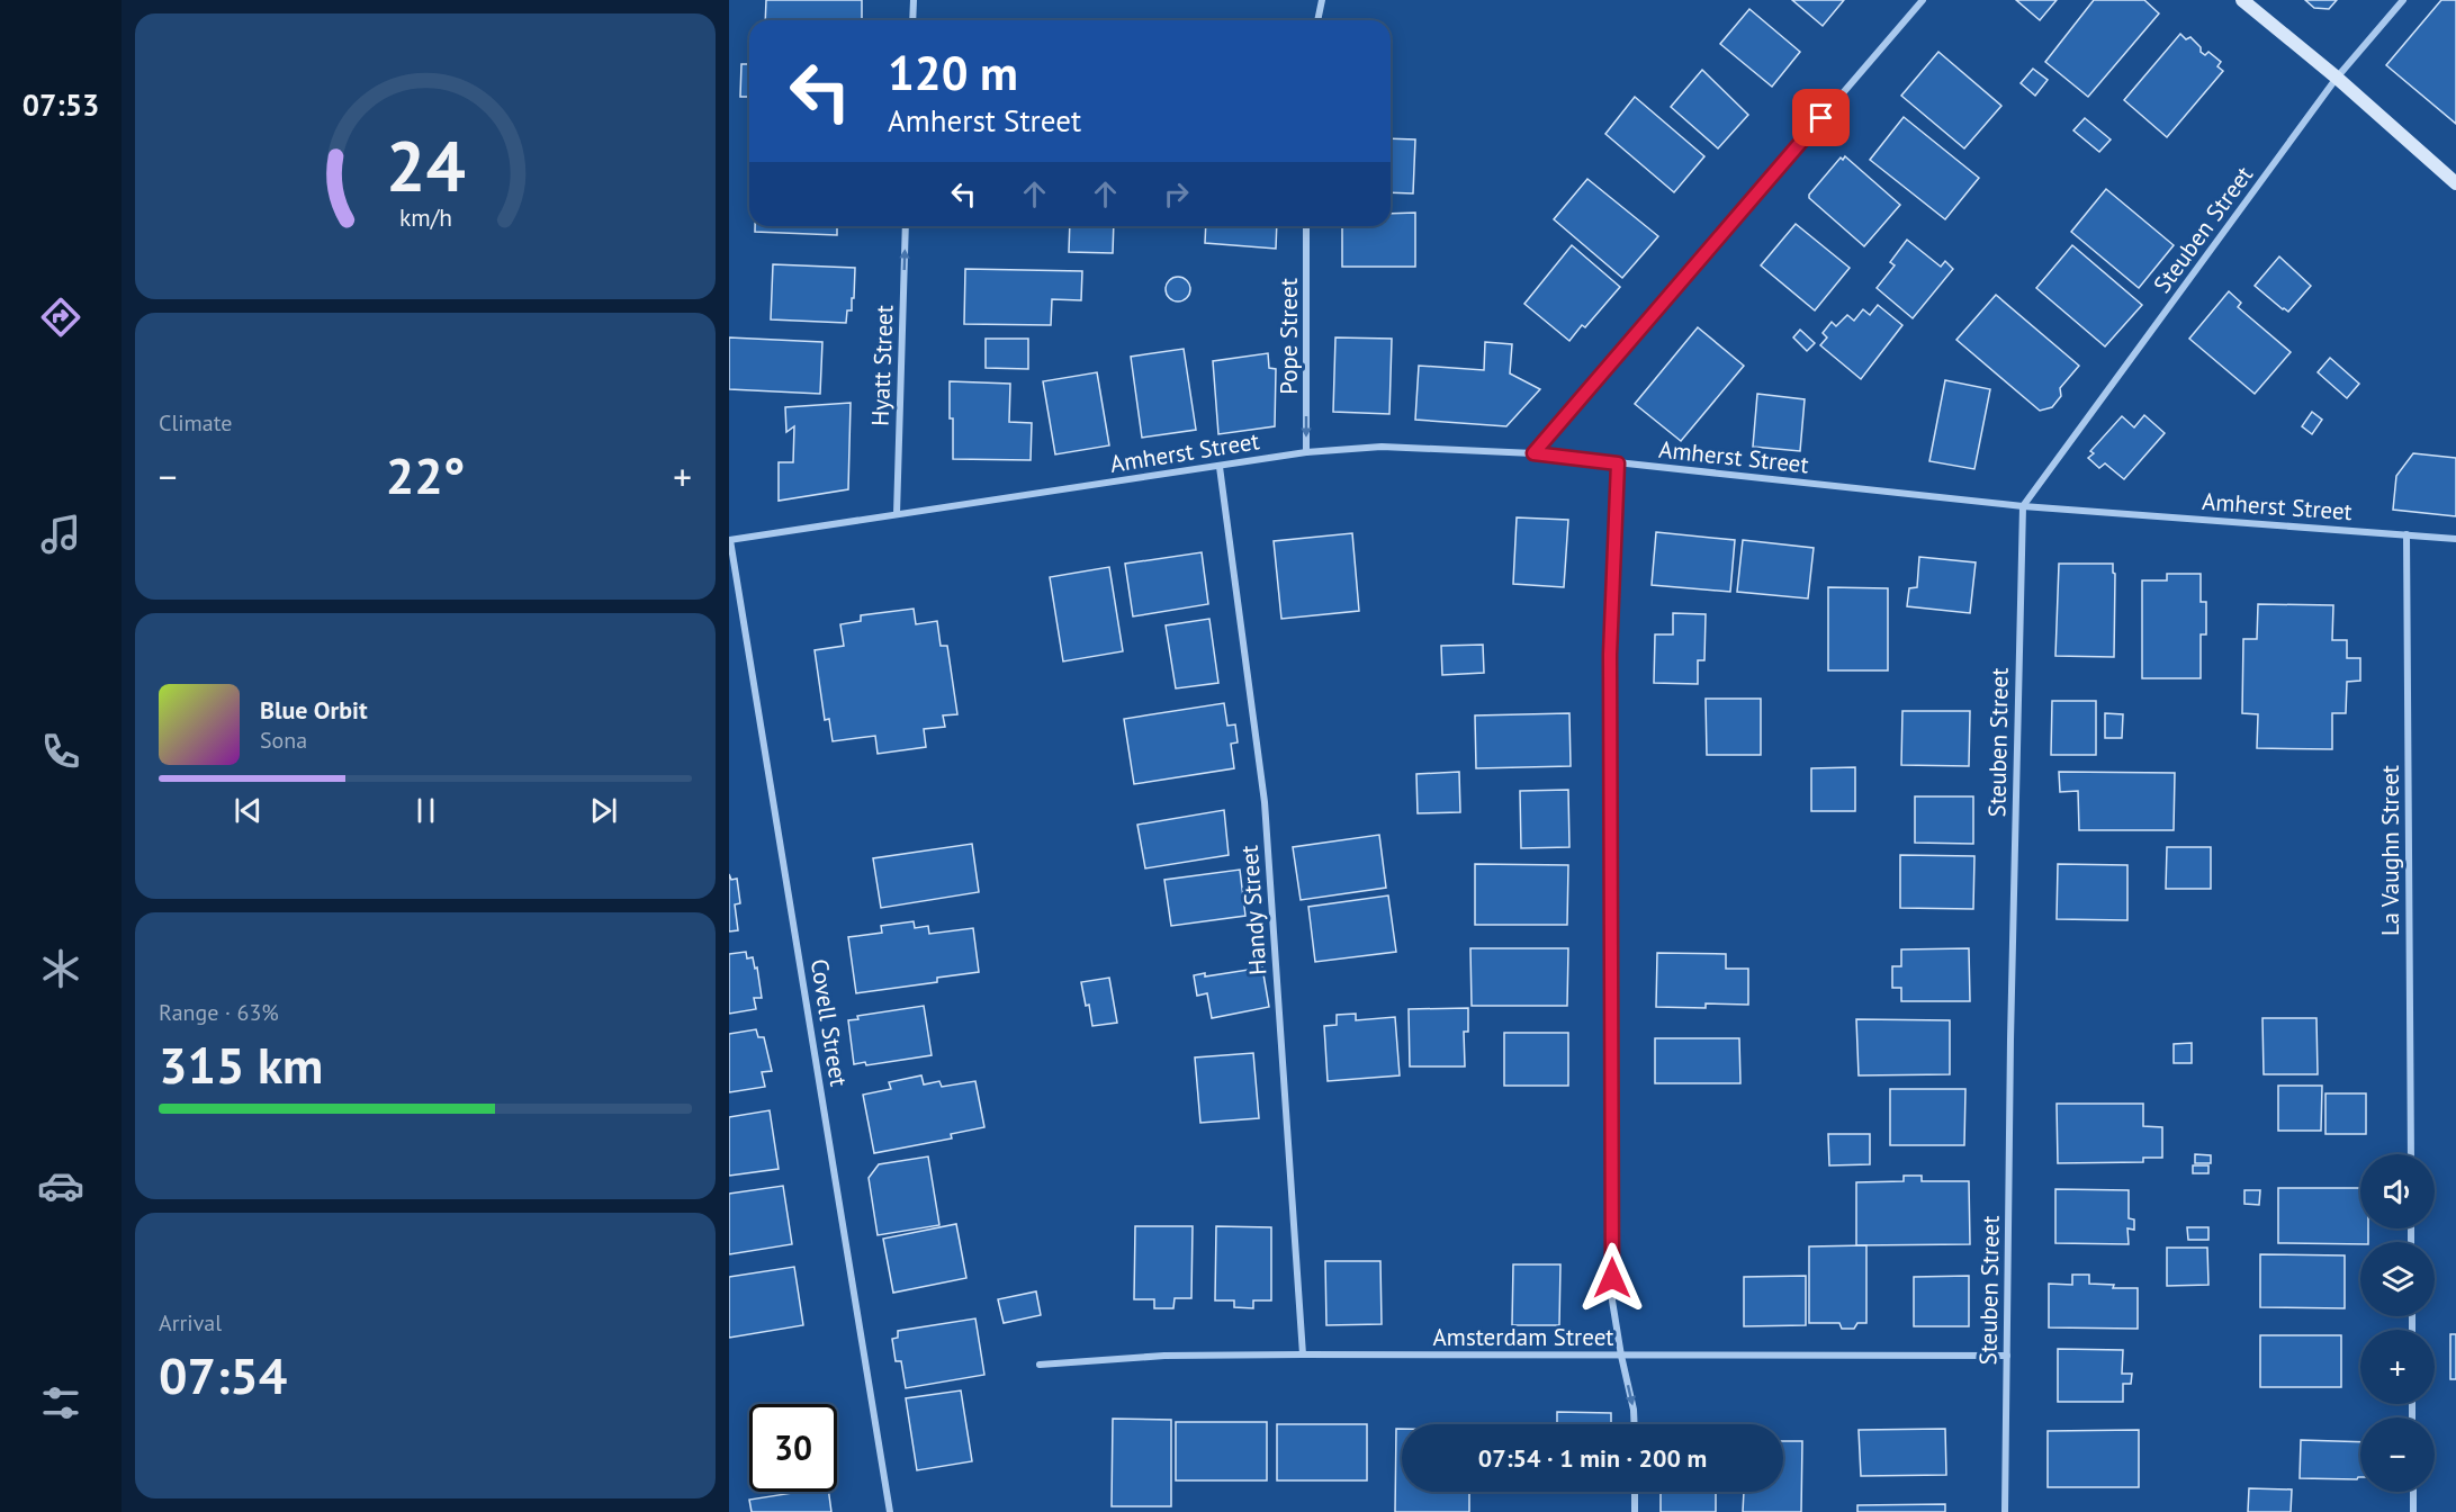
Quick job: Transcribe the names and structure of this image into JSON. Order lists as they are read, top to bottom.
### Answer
{
  "streets": {
    "street": [
      "Steuben Street",
      "Pope Street",
      "Hyatt Street",
      "Amherst Street",
      "La Vaughn Street",
      "Handy Street",
      "Covell Street",
      "Amsterdam Street"
    ]
  },
  "crossings": [
    ["Steuben Street", "Amherst Street"],
    ["Steuben Street", "Amsterdam Street"],
    ["Pope Street", "Amherst Street"],
    ["Hyatt Street", "Amherst Street"],
    ["Amherst Street", "La Vaughn Street"],
    ["Amherst Street", "Handy Street"],
    ["Amherst Street", "Covell Street"],
    ["Handy Street", "Amsterdam Street"]
  ],
  "one_way": ["Pope Street", "Hyatt Street"],
  "page": {
    "tabs": "07:53",
    "turn": ["120 m", "Amherst Street"],
    "tile": [
      "Climate",
      ["Range · 63%", "315 km"],
      ["Arrival", "07:54"]
    ],
    "heat": ["−", "22°", "+"],
    "song": ["Blue Orbit", "Sona"],
    "map_buttons": ["+", "−"],
    "limit": "30",
    "trip": "07:54 · 1 min · 200 m",
    "gauge": ["24", "km/h"]
  }
}
